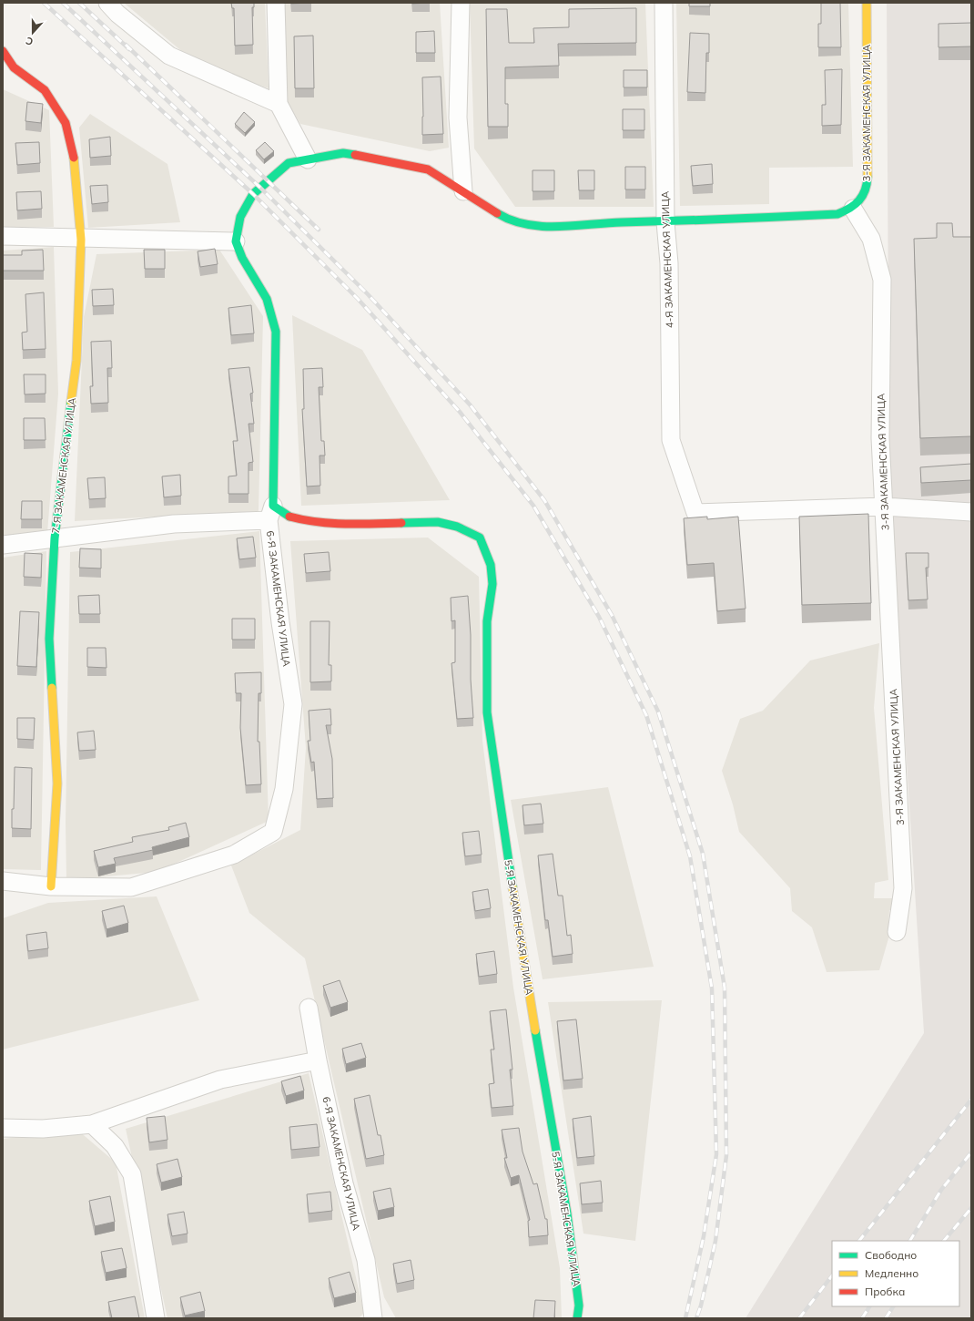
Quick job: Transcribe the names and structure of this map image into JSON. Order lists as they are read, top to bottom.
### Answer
{
  "streets": {
    "street": [
      "3-Я ЗАКАМЕНСКАЯ УЛИЦА",
      "4-Я ЗАКАМЕНСКАЯ УЛИЦА",
      "7-Я ЗАКАМЕНСКАЯ УЛИЦА",
      "6-Я ЗАКАМЕНСКАЯ УЛИЦА",
      "5-Я ЗАКАМЕНСКАЯ УЛИЦА"
    ]
  },
  "crossings": [
    ["3-Я ЗАКАМЕНСКАЯ УЛИЦА", "4-Я ЗАКАМЕНСКАЯ УЛИЦА"],
    ["7-Я ЗАКАМЕНСКАЯ УЛИЦА", "6-Я ЗАКАМЕНСКАЯ УЛИЦА"],
    ["6-Я ЗАКАМЕНСКАЯ УЛИЦА", "5-Я ЗАКАМЕНСКАЯ УЛИЦА"]
  ],
  "legend": ["Свободно", "Медленно", "Пробка"],
  "north": "bottom"
}
